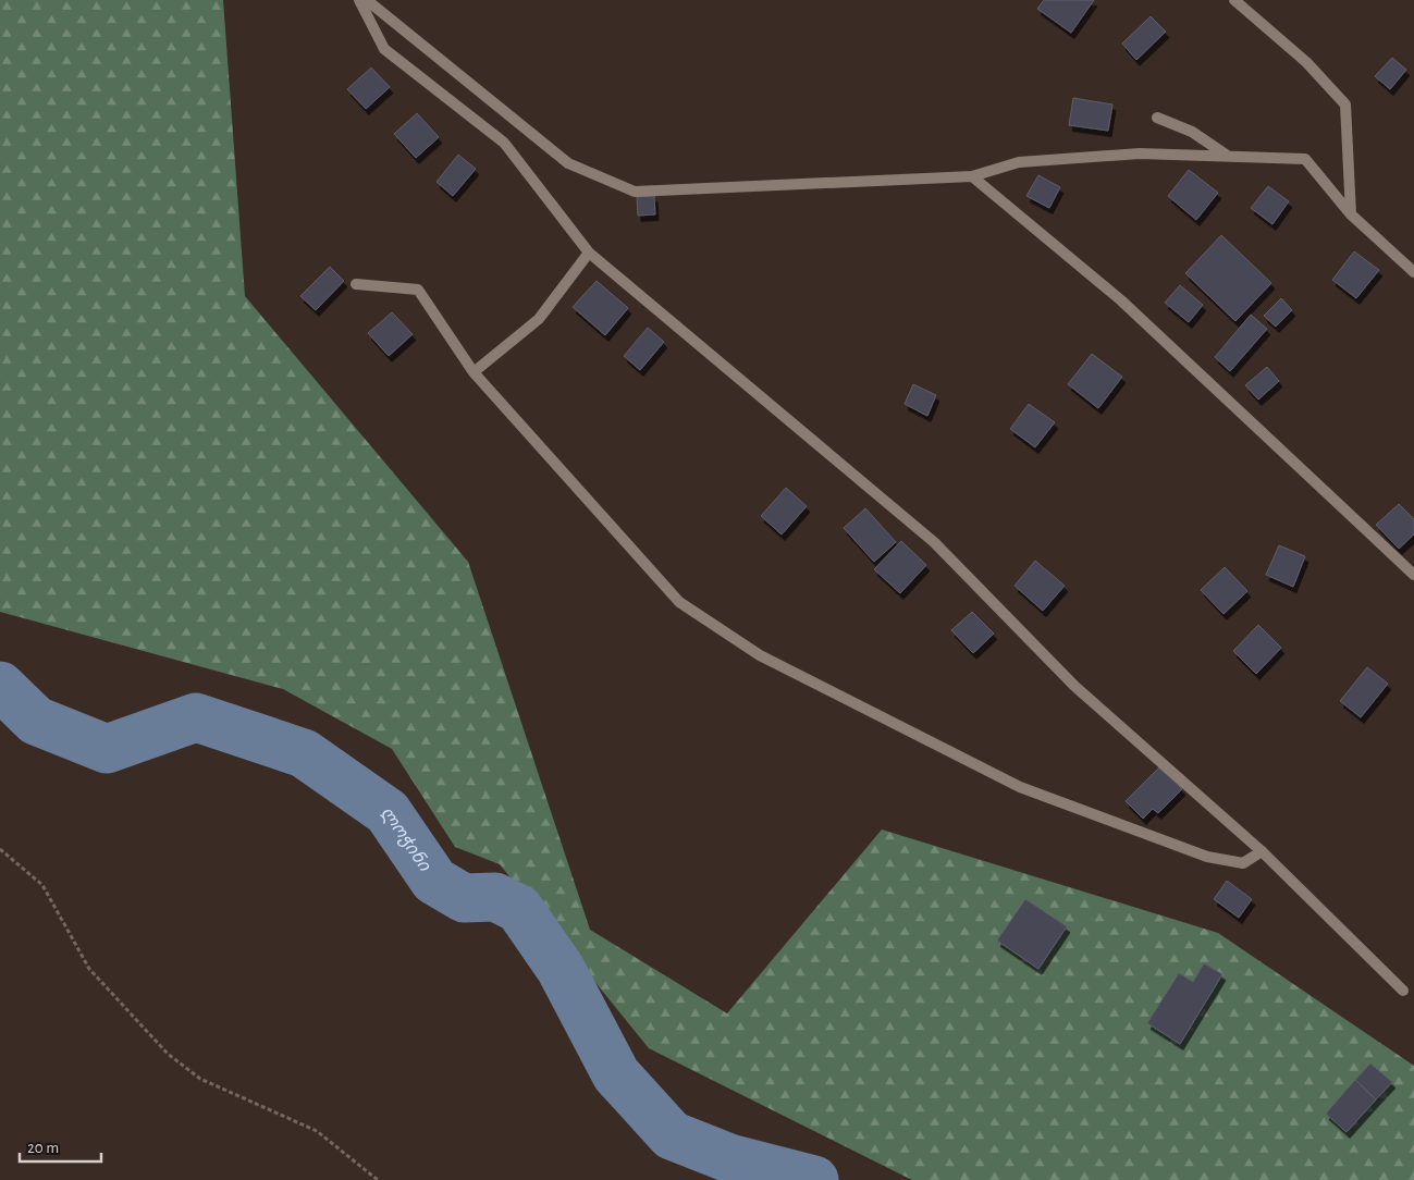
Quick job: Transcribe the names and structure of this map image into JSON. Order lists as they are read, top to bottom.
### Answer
{
  "water": ["ლოჭინი"],
  "scale_bar": "20 m"
}
